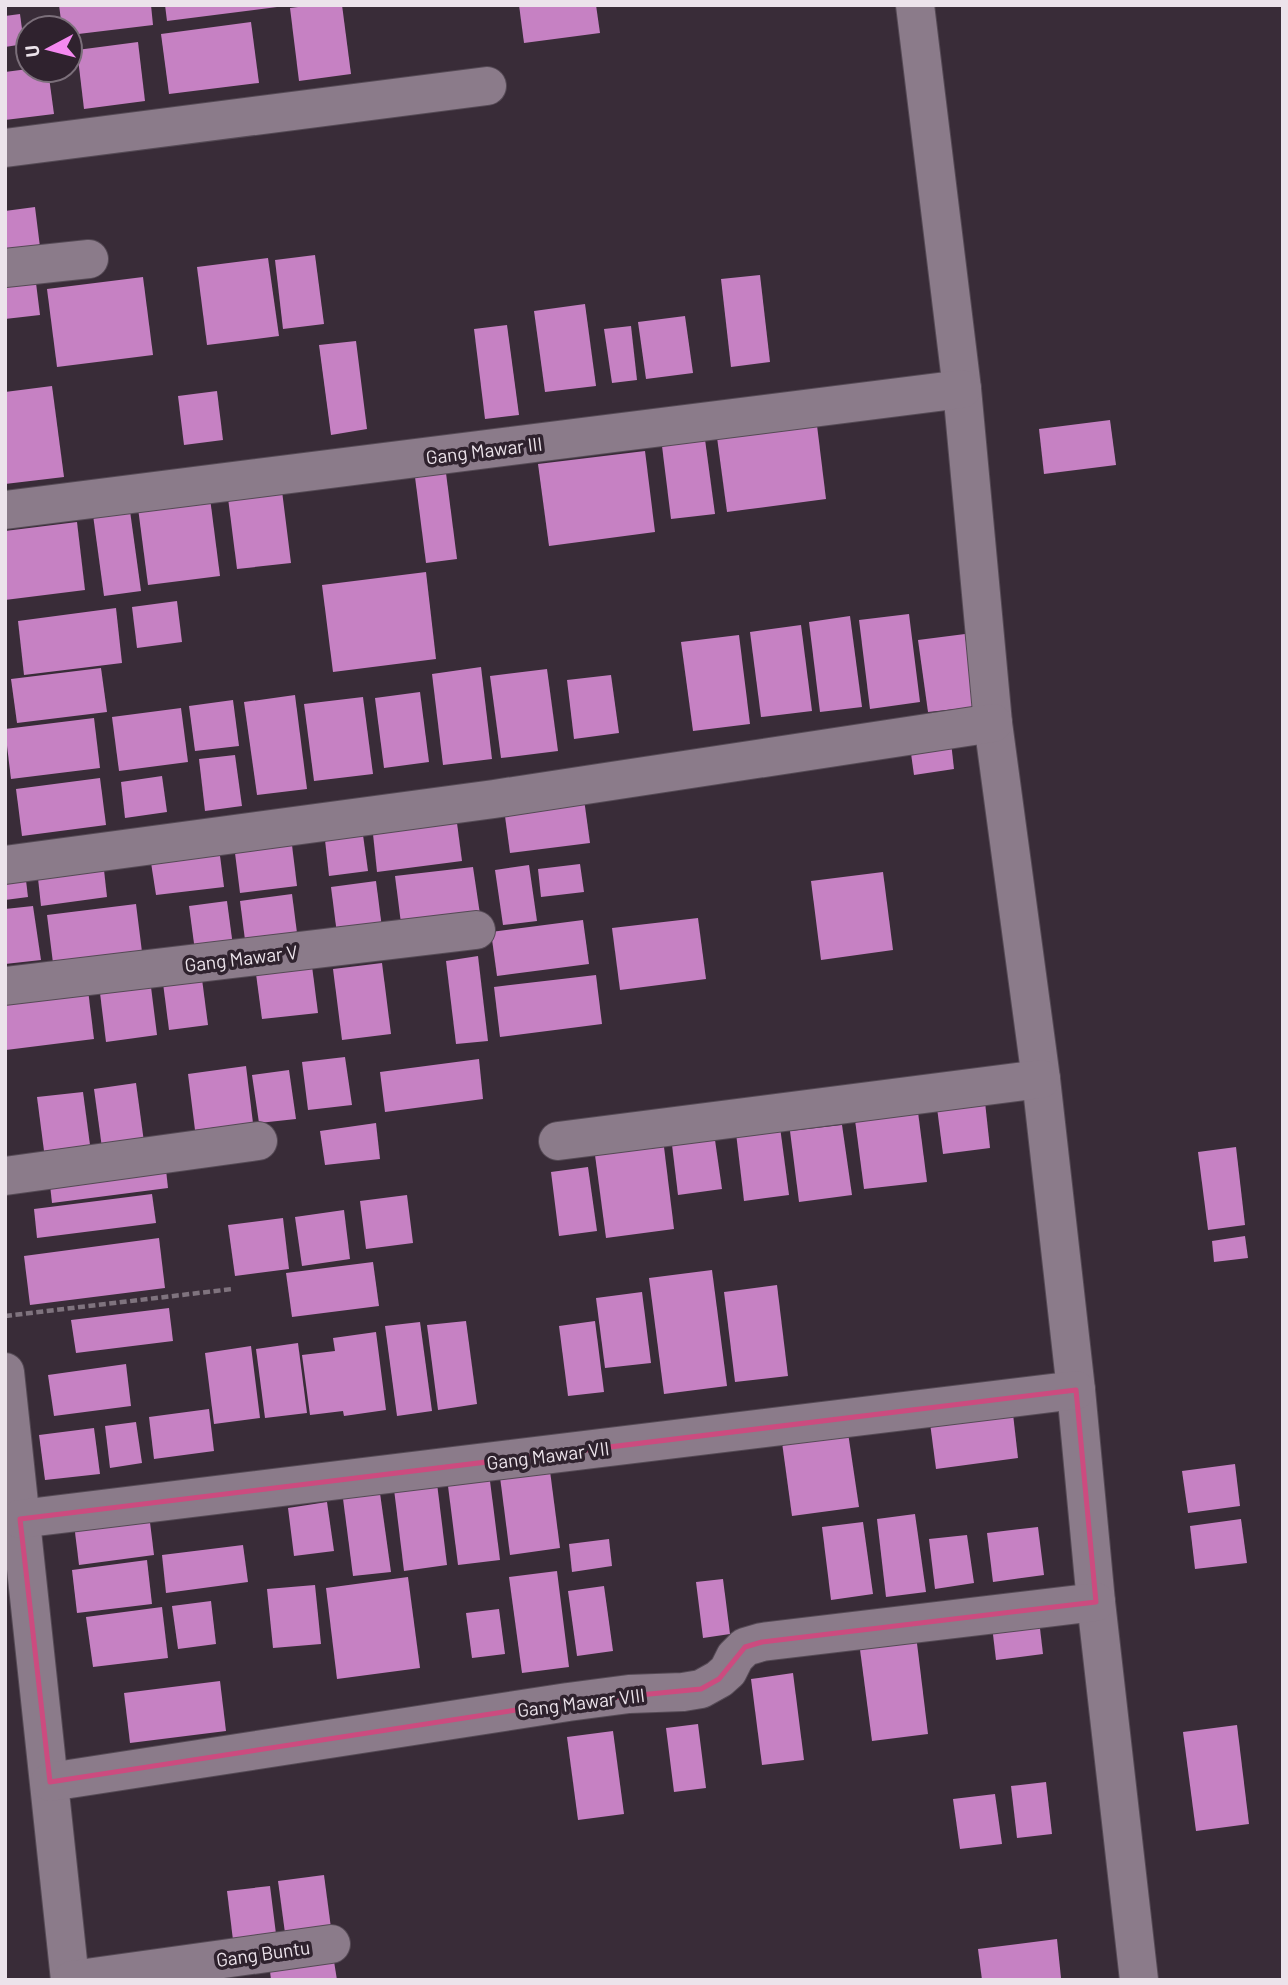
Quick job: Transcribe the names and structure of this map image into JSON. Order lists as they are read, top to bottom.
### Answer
{
  "streets": {
    "street": [
      "Gang Mawar III",
      "Gang Mawar V",
      "Gang Mawar VII",
      "Gang Mawar VIII",
      "Gang Buntu"
    ]
  },
  "north": "left"
}
